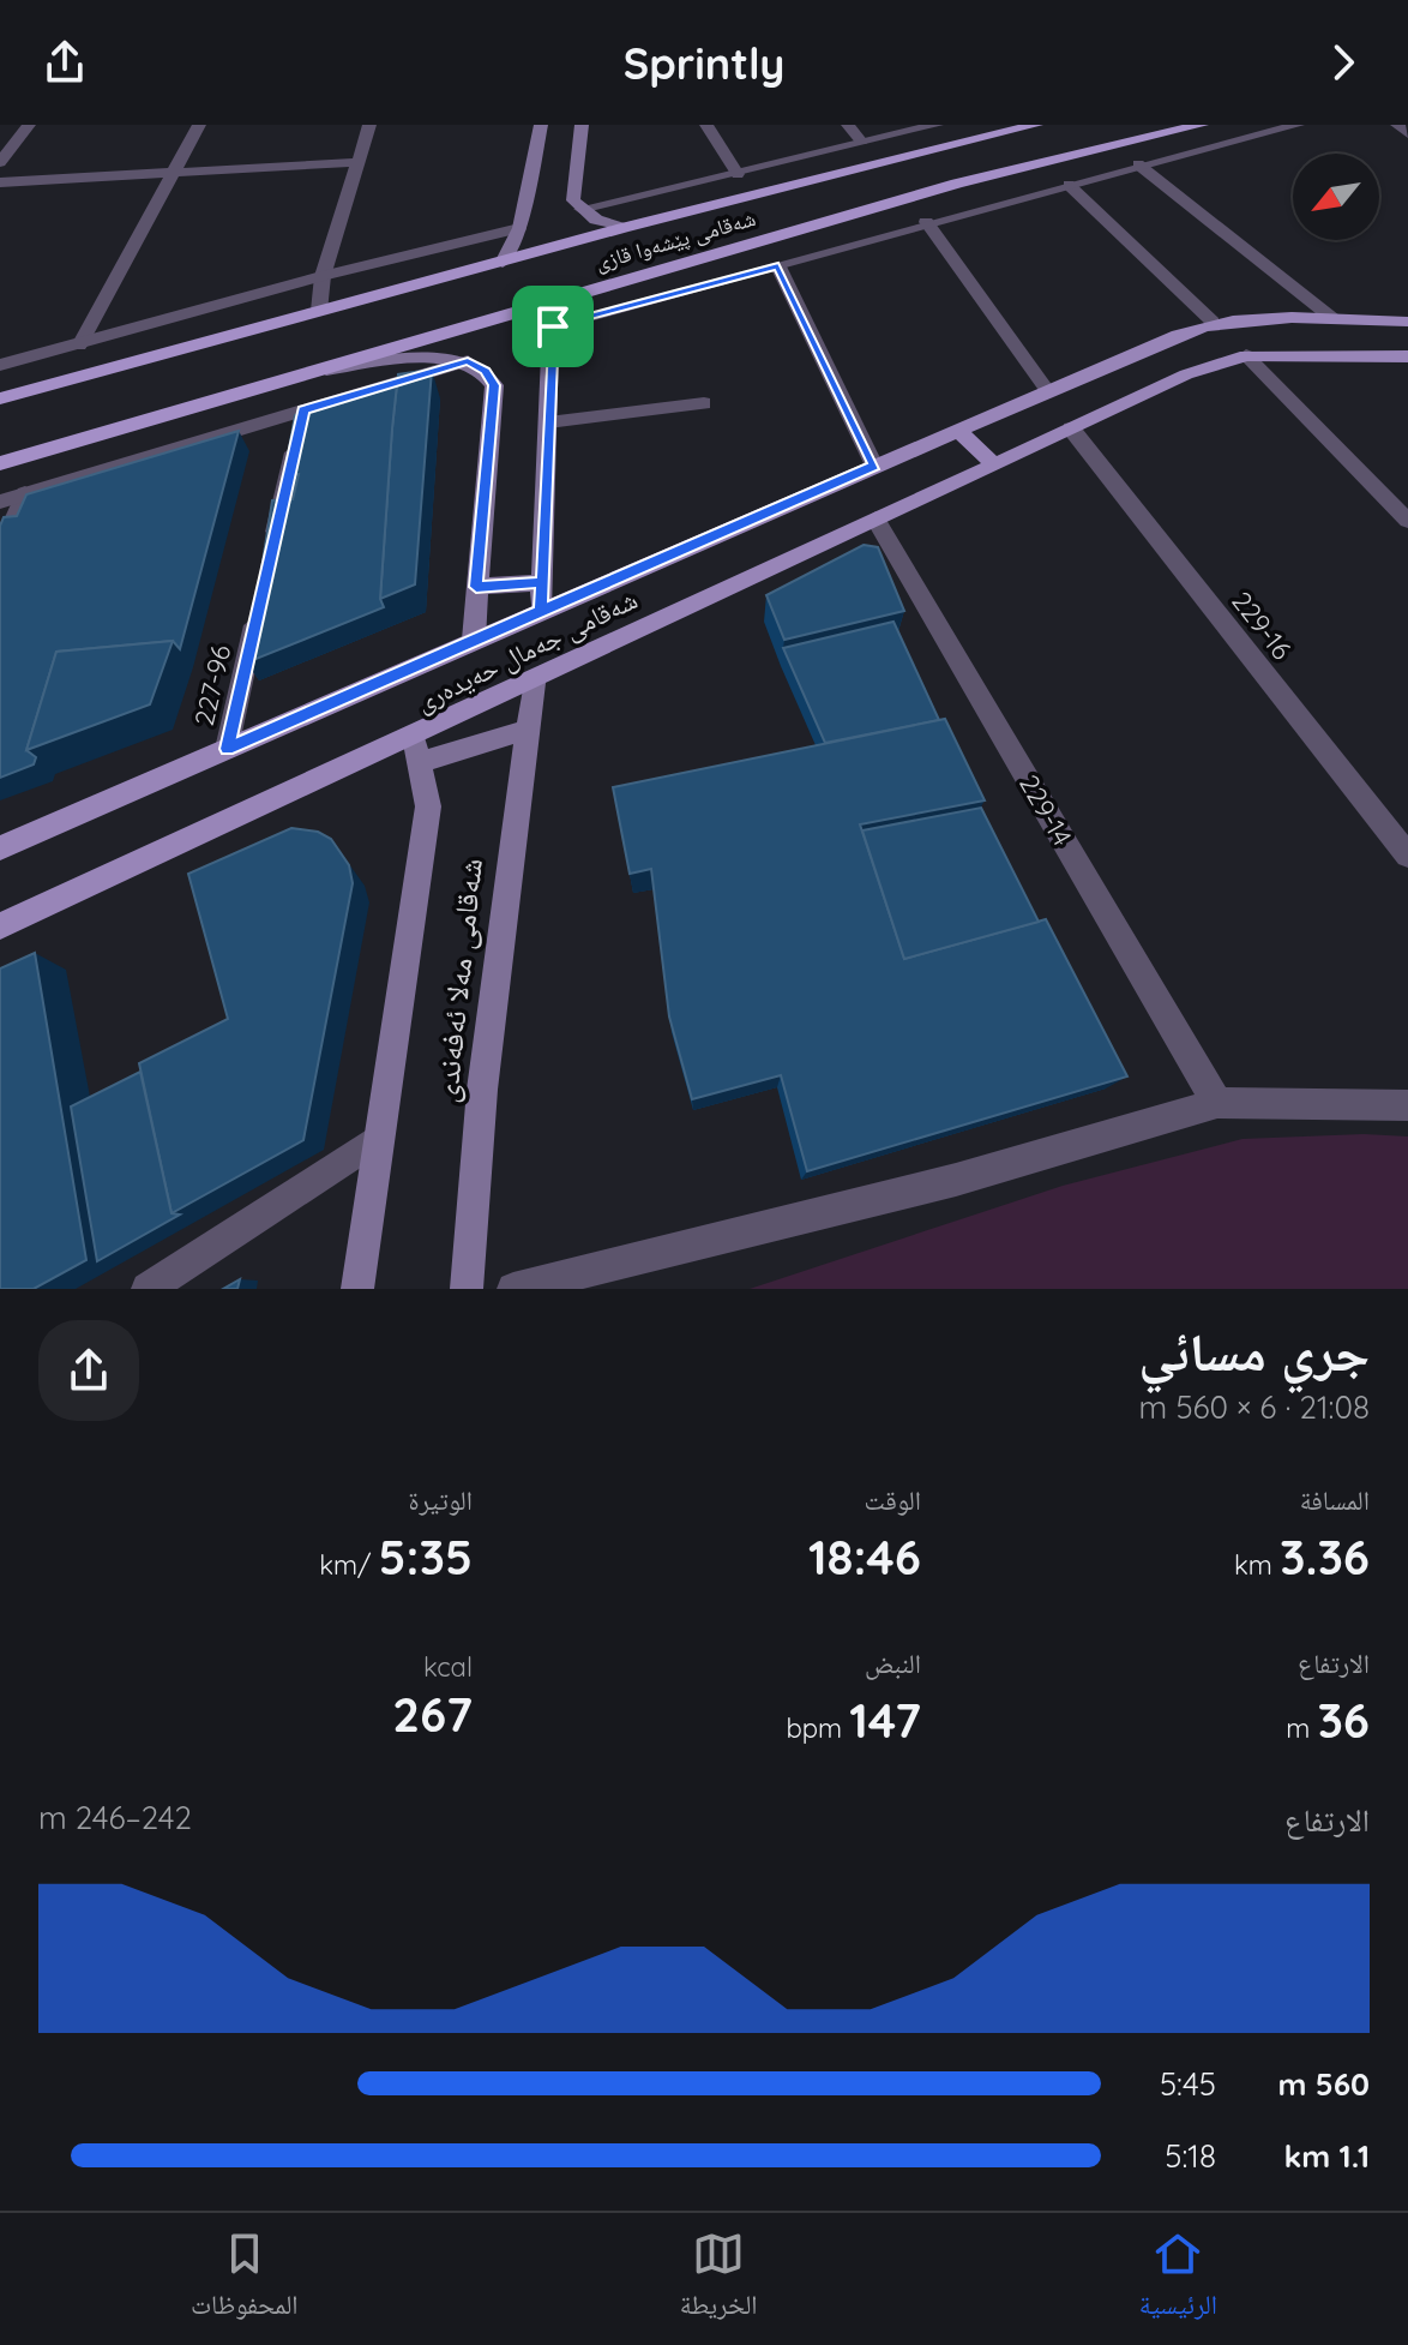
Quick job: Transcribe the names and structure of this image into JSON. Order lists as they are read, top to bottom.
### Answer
{
  "streets": {
    "highway": ["شەقامی پێشەوا قازی"],
    "main road": ["شەقامی جەمال حەیدەری", "شەقامی مەلا ئەفەندی"],
    "street": ["229-16", "227-96", "229-14"]
  },
  "crossings": [
    ["229-16", "شەقامی جەمال حەیدەری"],
    ["شەقامی جەمال حەیدەری", "227-96"],
    ["شەقامی جەمال حەیدەری", "229-14"],
    ["شەقامی جەمال حەیدەری", "شەقامی مەلا ئەفەندی"]
  ],
  "north": "bottom left",
  "page": {
    "header": "Sprintly",
    "heading": ["جري مسائي", "21:08 · 6 × 560 m"],
    "stats": [
      ["المسافة", "3.36 km"],
      ["الوقت", "18:46"],
      ["الوتيرة", "5:35 /km"],
      ["الارتفاع", "36 m"],
      ["النبض", "147 bpm"],
      ["kcal", "267"]
    ],
    "chart": ["الارتفاع", "242–246 m"],
    "list": [
      {
        "name": "560 m",
        "note": "5:45"
      },
      {
        "name": "1.1 km",
        "note": "5:18"
      }
    ],
    "tabs": ["الرئيسية", "الخريطة", "المحفوظات"]
  }
}
